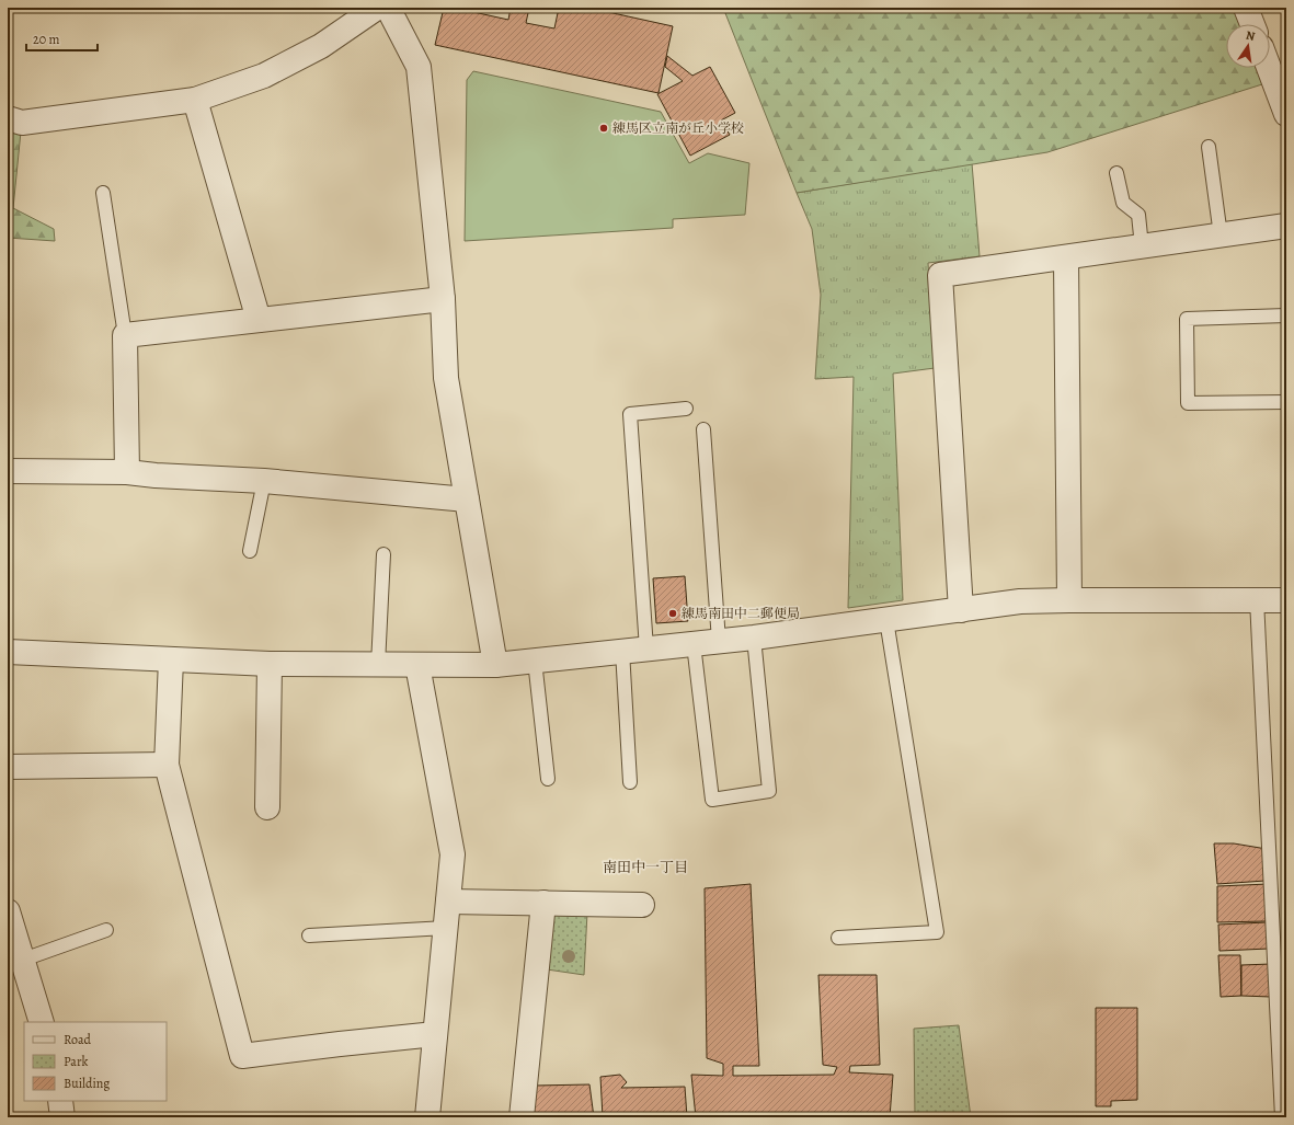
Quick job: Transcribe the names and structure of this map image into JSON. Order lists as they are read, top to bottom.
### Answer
{
  "districts": ["南田中一丁目"],
  "places": ["練馬区立南が丘小学校", "練馬南田中二郵便局"],
  "legend": ["Road", "Park", "Building"],
  "scale_bar": "20 m",
  "north": "top"
}
